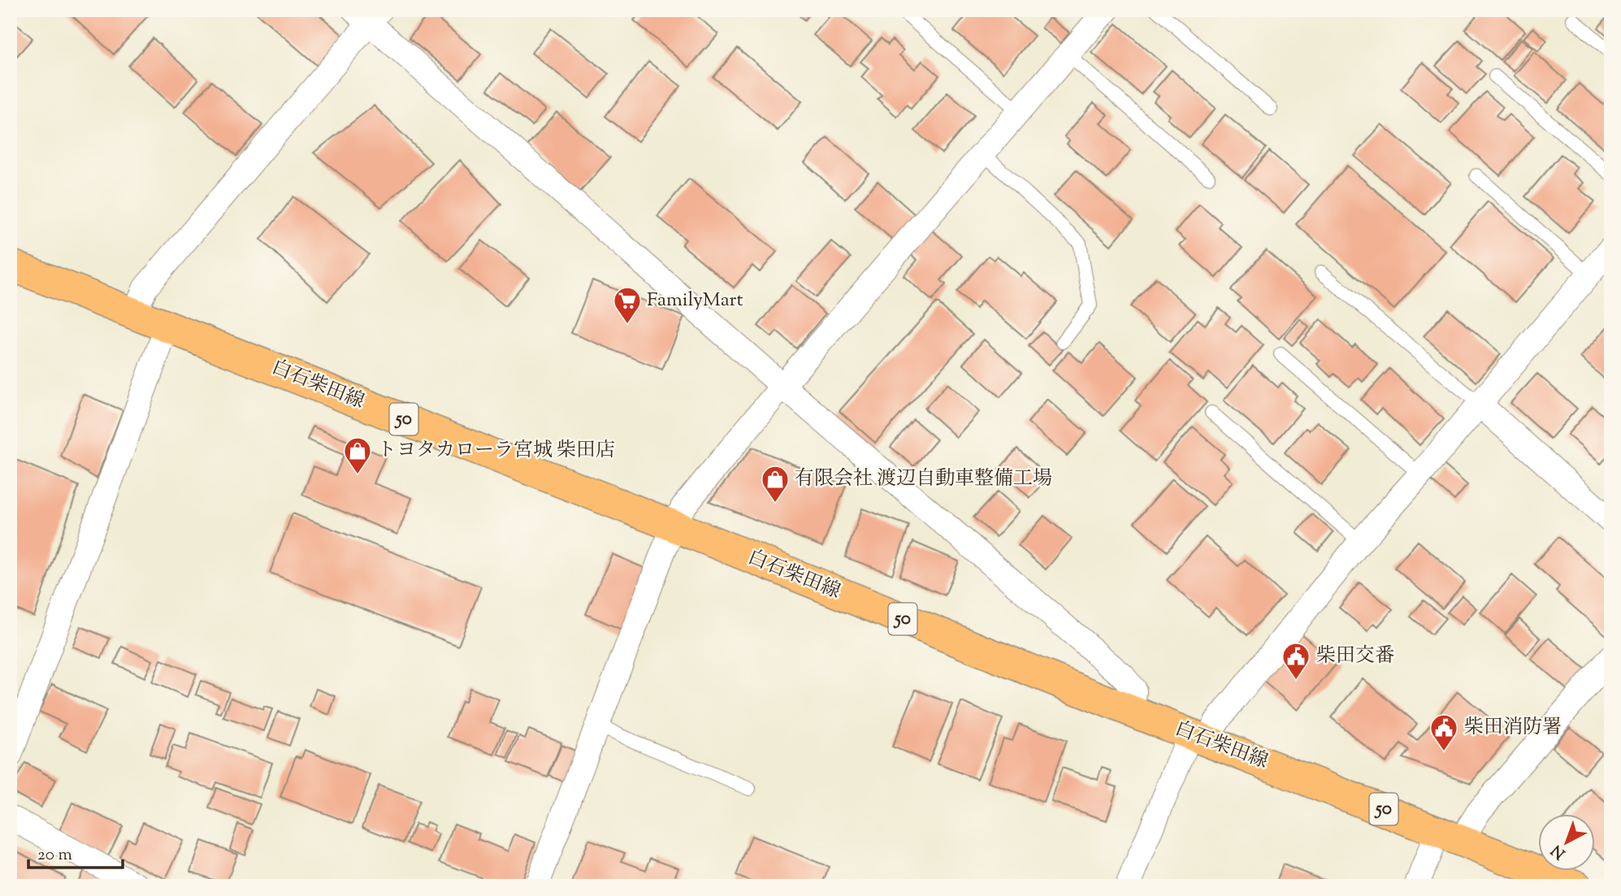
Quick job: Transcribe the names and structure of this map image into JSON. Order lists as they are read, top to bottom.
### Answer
{
  "streets": {
    "main road": ["白石柴田線", "50"]
  },
  "places": {
    "supermarket": ["FamilyMart"],
    "shop": ["トヨタカローラ宮城 柴田店", "有限会社 渡辺自動車整備工場"],
    "public building": ["柴田交番", "柴田消防署"]
  },
  "scale_bar": "20 m",
  "north": "bottom left"
}
